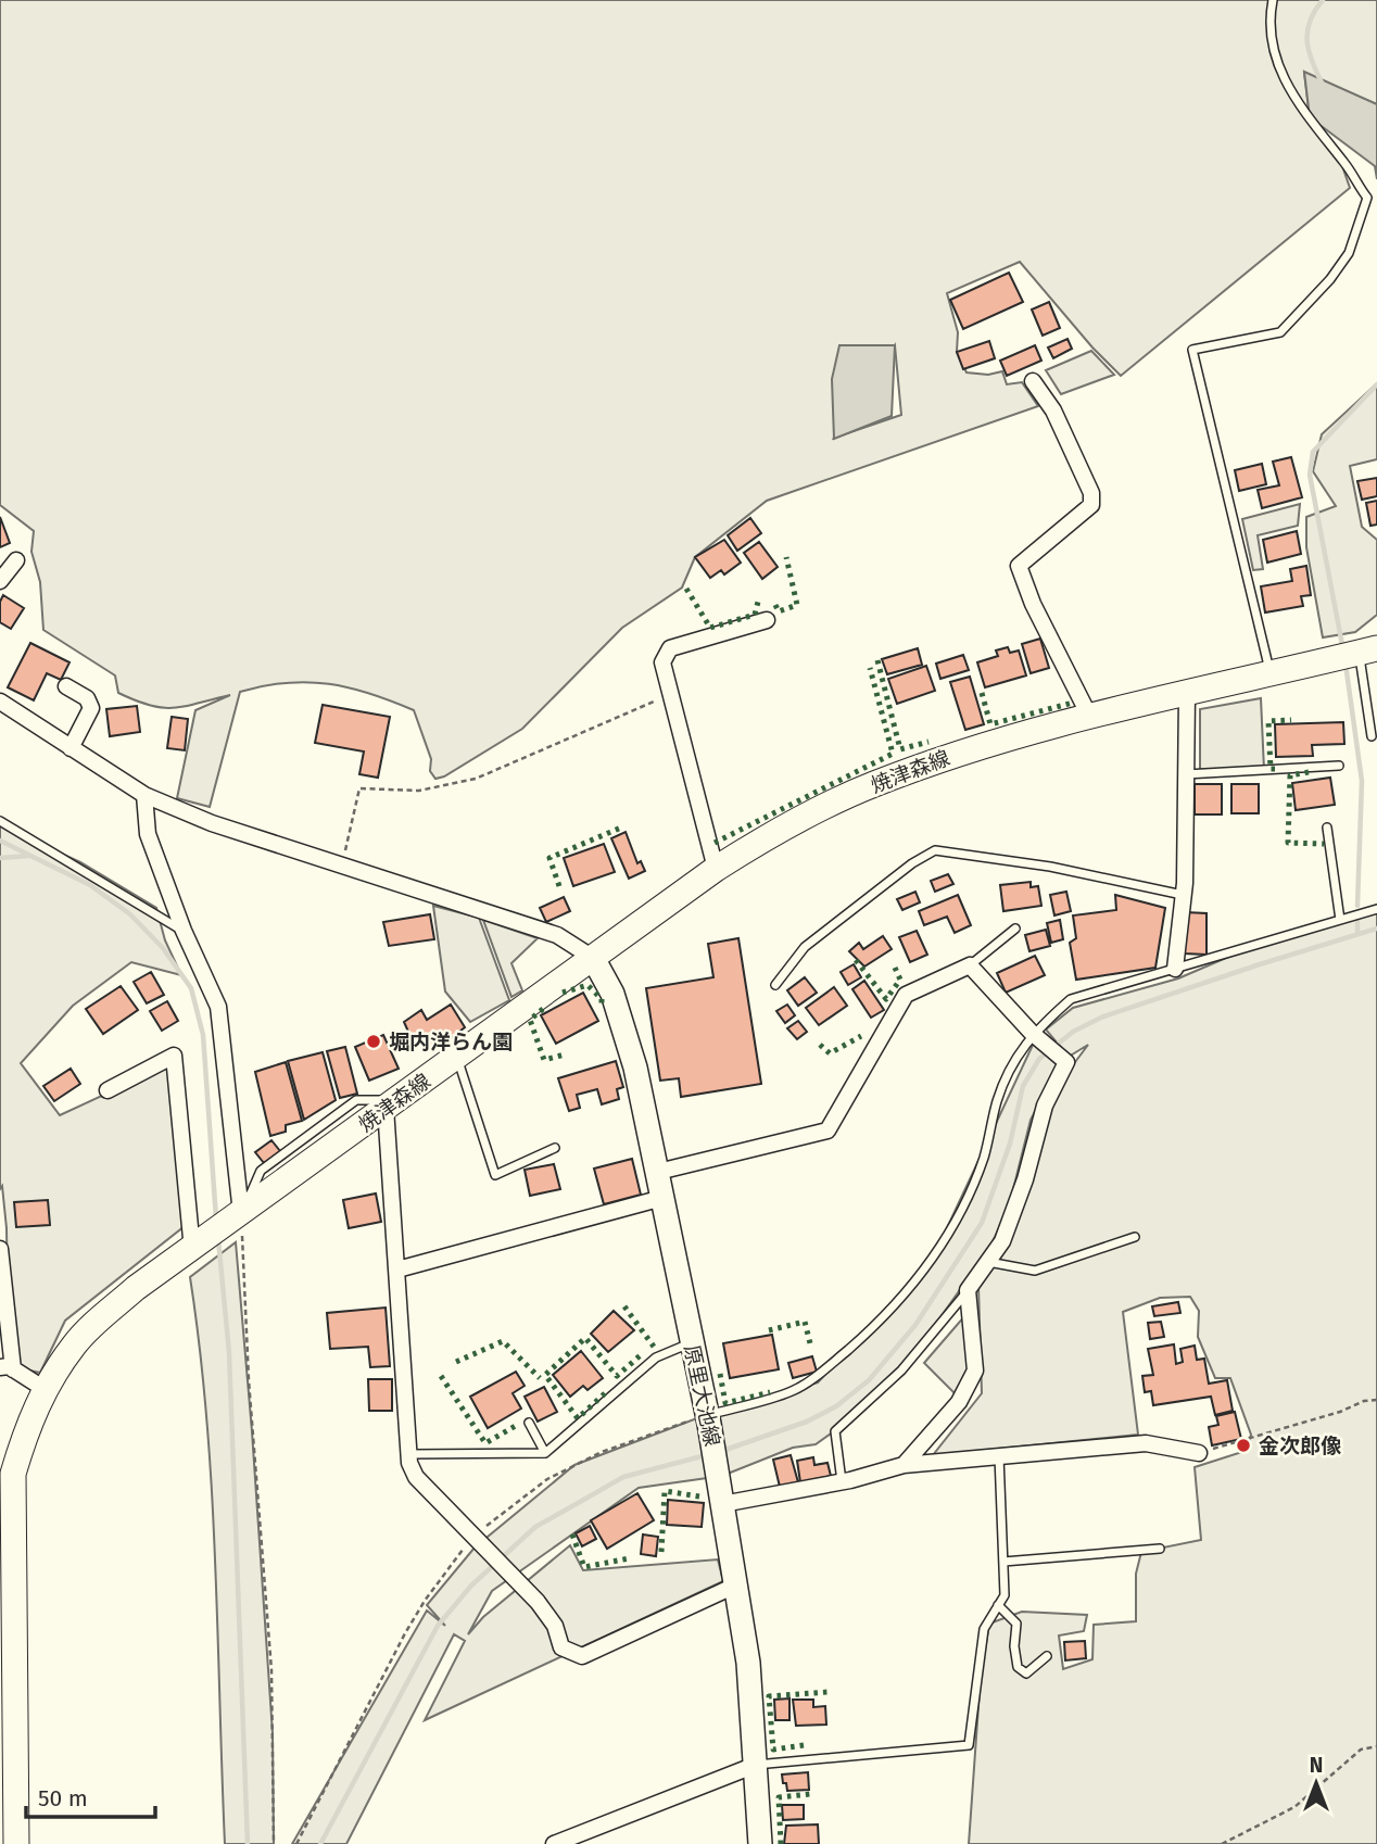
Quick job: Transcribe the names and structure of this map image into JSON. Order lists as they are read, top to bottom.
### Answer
{
  "streets": {
    "main road": ["焼津森線", "原里大池線"]
  },
  "crossings": [
    ["焼津森線", "原里大池線"]
  ],
  "places": ["堀内洋らん園", "金次郎像"],
  "scale_bar": "50 m",
  "north": "top"
}
